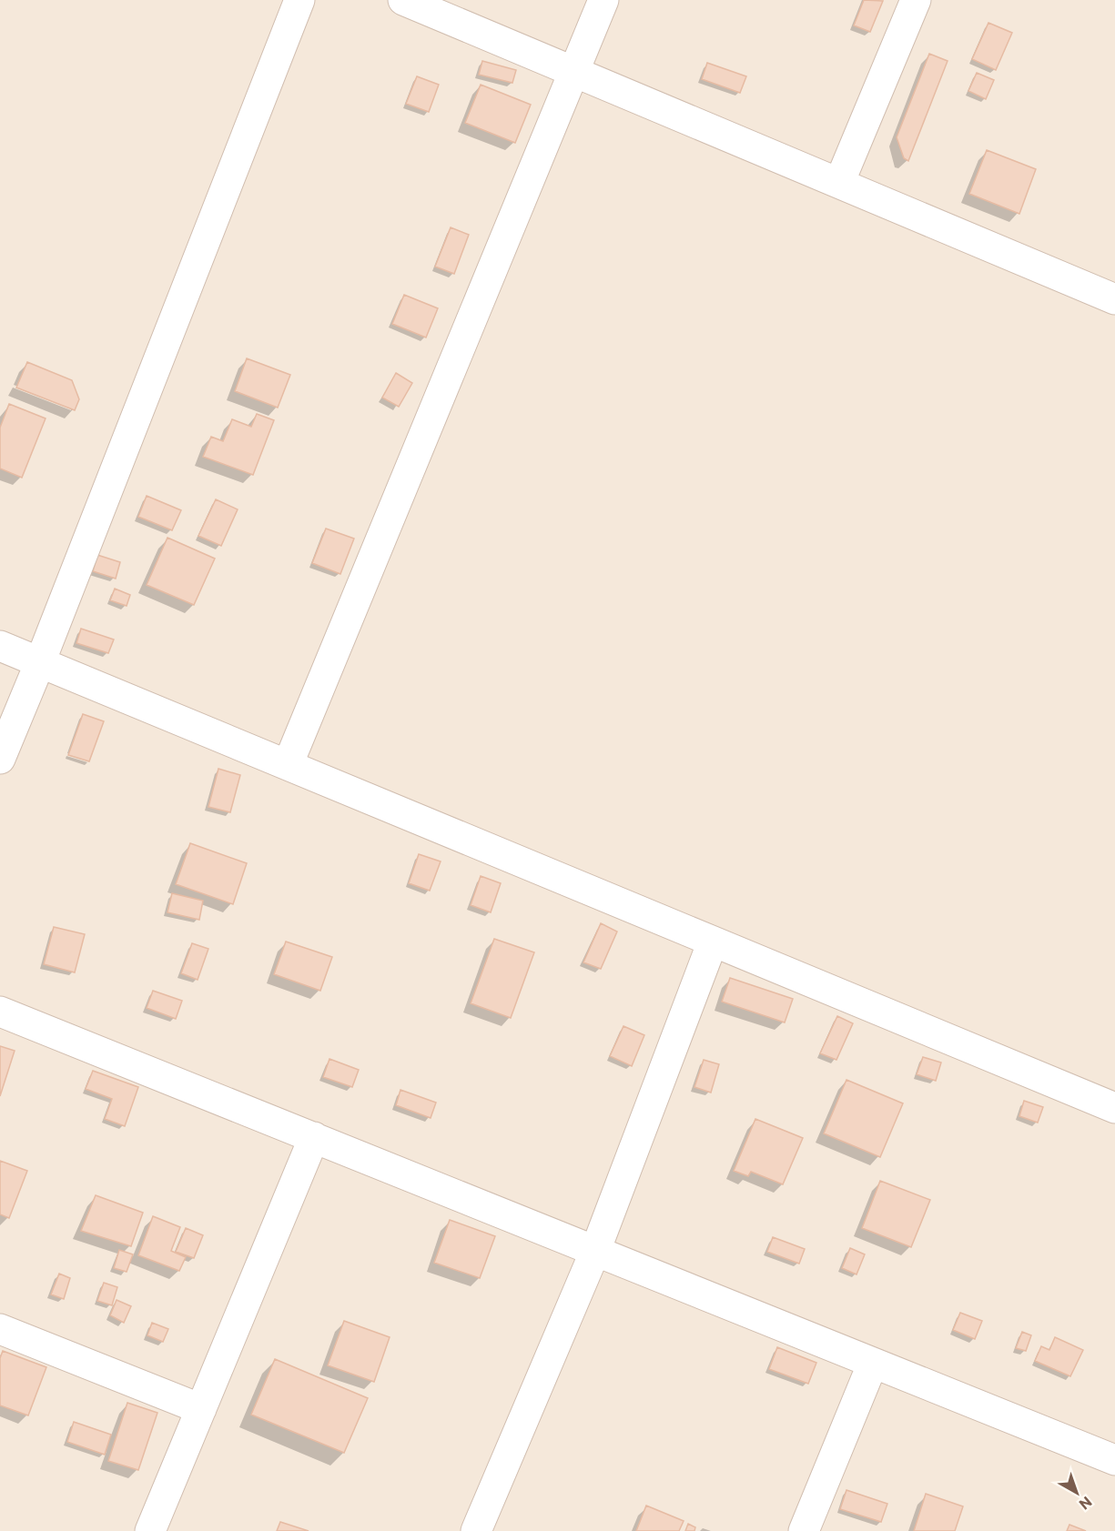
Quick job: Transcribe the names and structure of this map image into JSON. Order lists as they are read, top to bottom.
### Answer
{
  "north": "bottom right"
}
